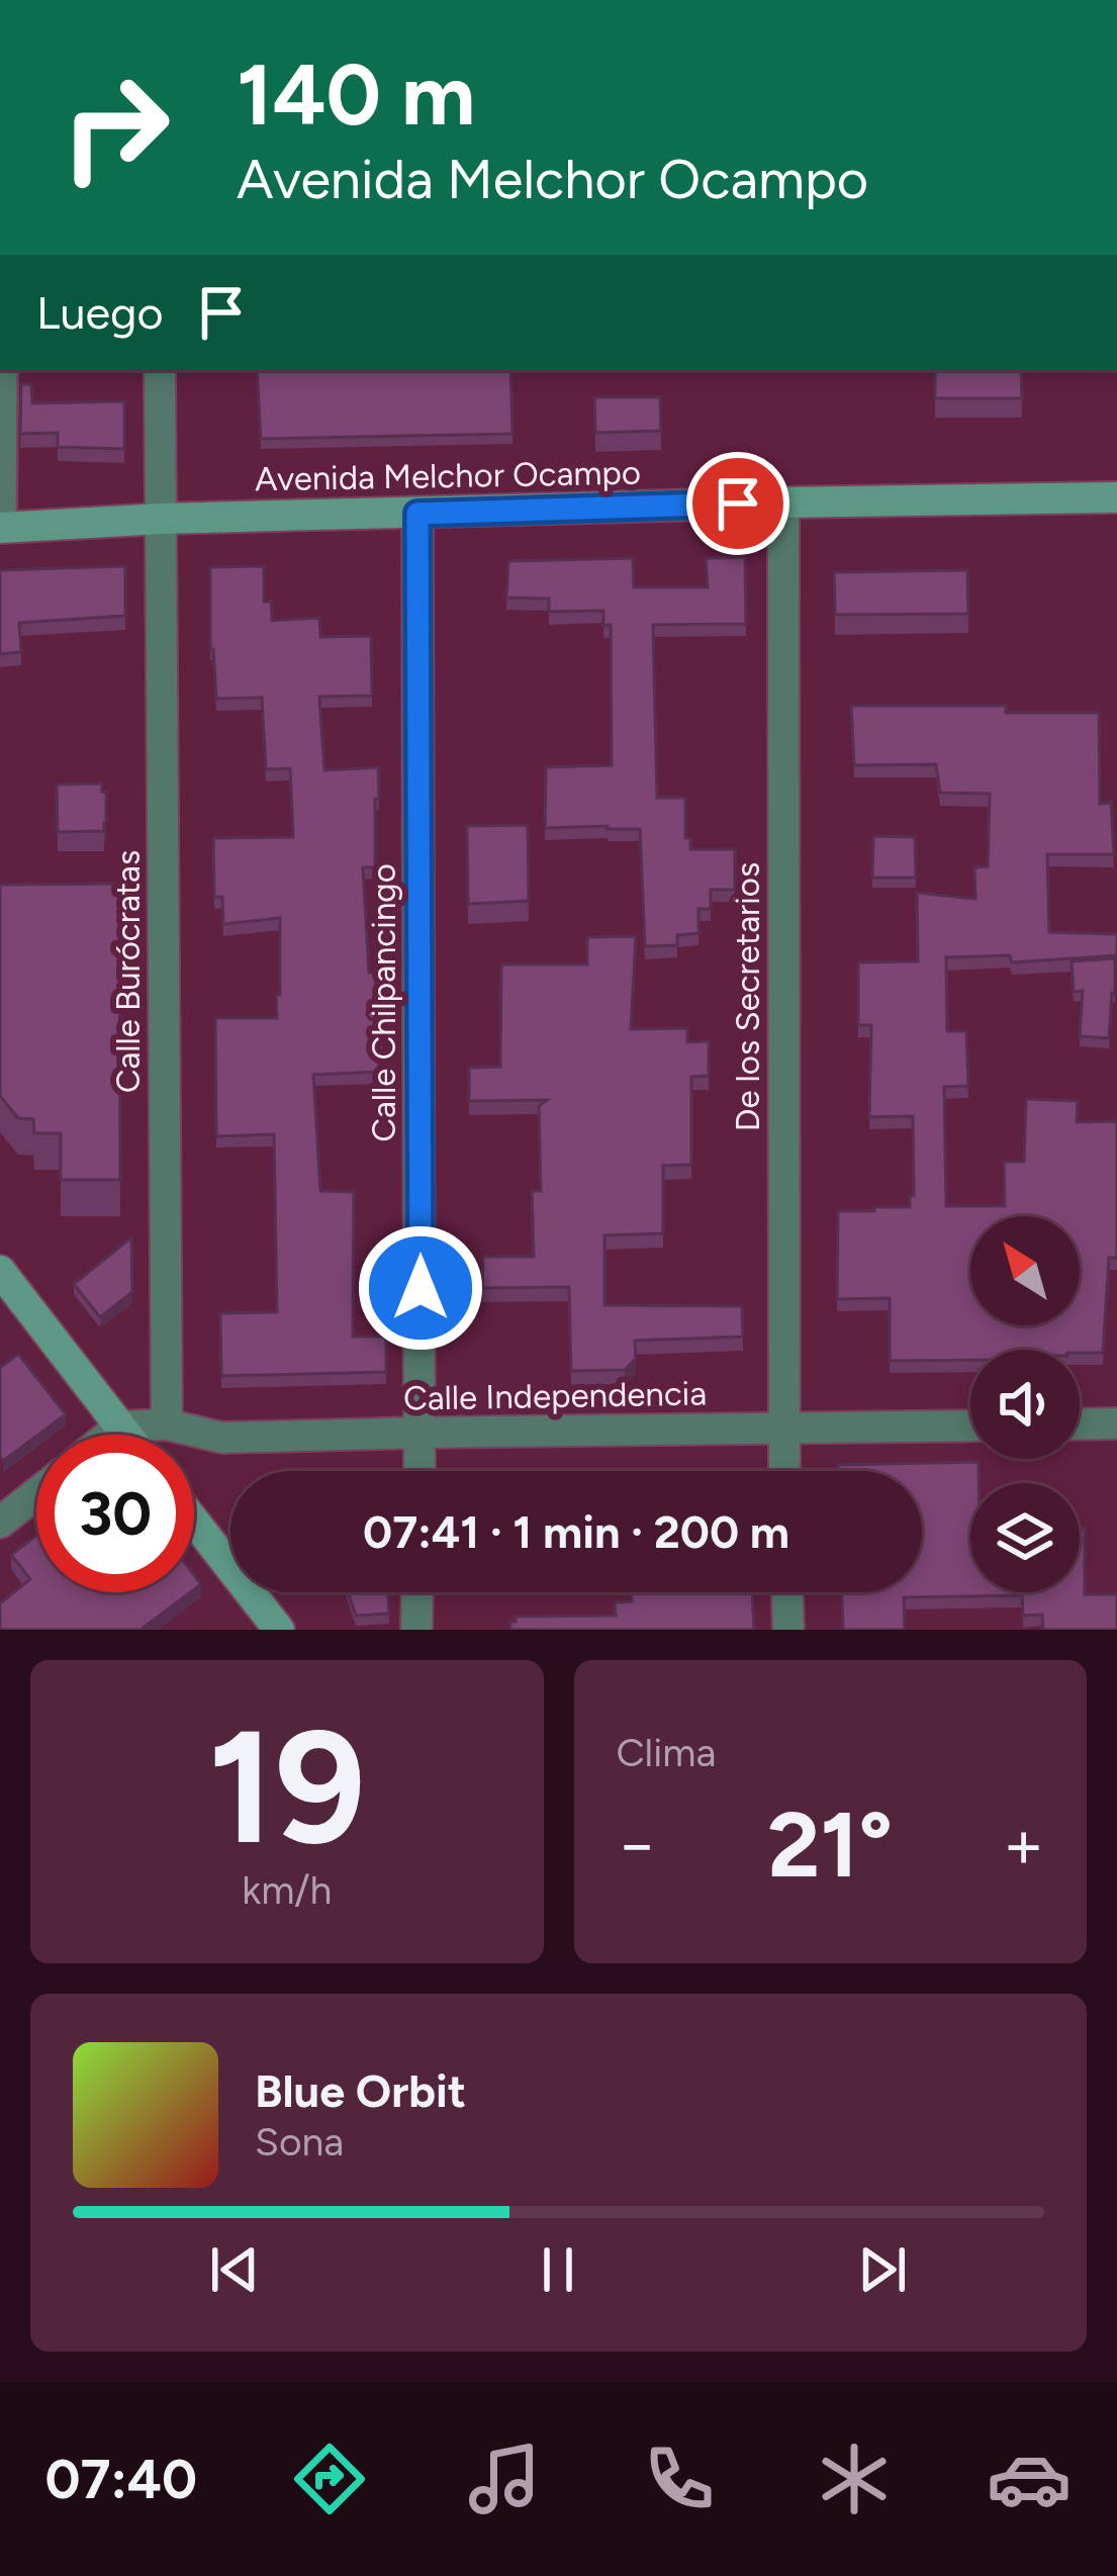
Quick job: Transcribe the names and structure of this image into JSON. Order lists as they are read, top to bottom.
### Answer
{
  "streets": {
    "main road": ["Avenida Melchor Ocampo"],
    "street": [
      "Calle Burócratas",
      "De los Secretarios",
      "Calle Chilpancingo",
      "Calle Independencia"
    ]
  },
  "crossings": [
    ["Avenida Melchor Ocampo", "Calle Burócratas"],
    ["Avenida Melchor Ocampo", "De los Secretarios"],
    ["Avenida Melchor Ocampo", "Calle Chilpancingo"],
    ["Calle Burócratas", "Calle Independencia"],
    ["De los Secretarios", "Calle Independencia"],
    ["Calle Chilpancingo", "Calle Independencia"]
  ],
  "north": "top left",
  "page": {
    "turn": ["140 m", "Avenida Melchor Ocampo"],
    "then": "Luego",
    "limit": "30",
    "trip": "07:41 · 1 min · 200 m",
    "tile": [
      ["19", "km/h"],
      "Clima"
    ],
    "heat": ["−", "21°", "+"],
    "song": ["Blue Orbit", "Sona"],
    "tabs": "07:40"
  }
}
